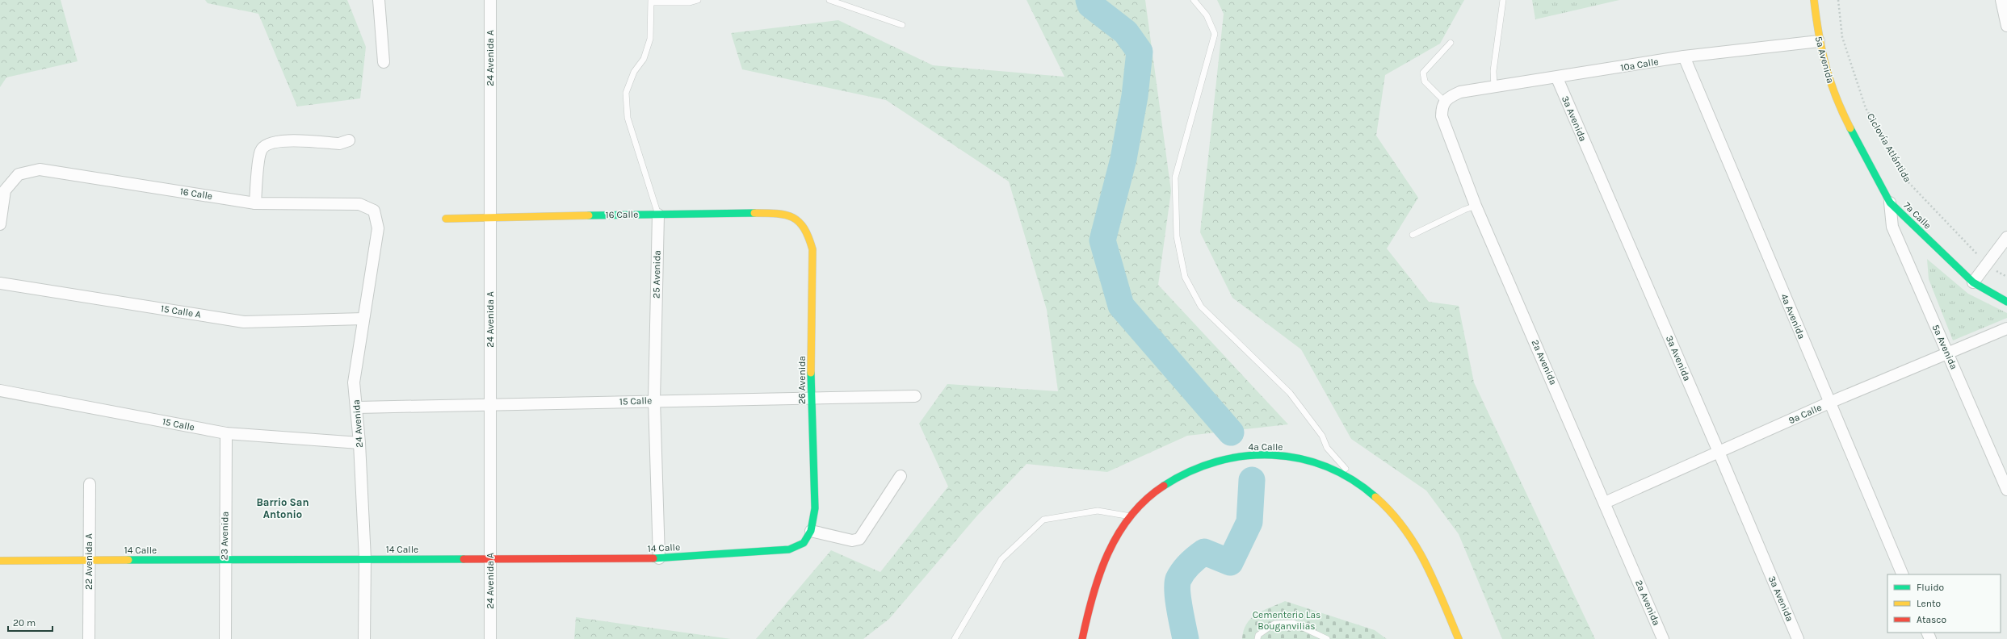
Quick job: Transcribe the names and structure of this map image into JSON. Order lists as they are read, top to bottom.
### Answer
{
  "streets": {
    "street": [
      "24 Avenida A",
      "5a Avenida",
      "10a Calle",
      "3a Avenida",
      "16 Calle",
      "7a Calle",
      "25 Avenida",
      "15 Calle A",
      "4a Avenida",
      "2a Avenida",
      "26 Avenida",
      "15 Calle",
      "9a Calle",
      "24 Avenida",
      "4a Calle",
      "23 Avenida",
      "14 Calle",
      "22 Avenida A"
    ],
    "path": ["Ciclovía Atlántida"]
  },
  "crossings": [
    ["24 Avenida A", "16 Calle"],
    ["24 Avenida A", "15 Calle"],
    ["24 Avenida A", "14 Calle"],
    ["5a Avenida", "10a Calle"],
    ["5a Avenida", "7a Calle"],
    ["5a Avenida", "9a Calle"],
    ["10a Calle", "3a Avenida"],
    ["10a Calle", "4a Avenida"],
    ["10a Calle", "2a Avenida"],
    ["3a Avenida", "9a Calle"],
    ["16 Calle", "25 Avenida"],
    ["16 Calle", "26 Avenida"],
    ["16 Calle", "24 Avenida"],
    ["25 Avenida", "15 Calle"],
    ["25 Avenida", "14 Calle"],
    ["15 Calle A", "24 Avenida"],
    ["4a Avenida", "9a Calle"],
    ["2a Avenida", "9a Calle"],
    ["26 Avenida", "15 Calle"],
    ["26 Avenida", "14 Calle"],
    ["15 Calle", "24 Avenida"],
    ["15 Calle", "23 Avenida"],
    ["24 Avenida", "14 Calle"],
    ["23 Avenida", "14 Calle"],
    ["14 Calle", "22 Avenida A"]
  ],
  "districts": ["Barrio San Antonio"],
  "parks": ["Cementerio Las Bouganvilias"],
  "legend": ["Fluido", "Lento", "Atasco"],
  "scale_bar": "20 m"
}
